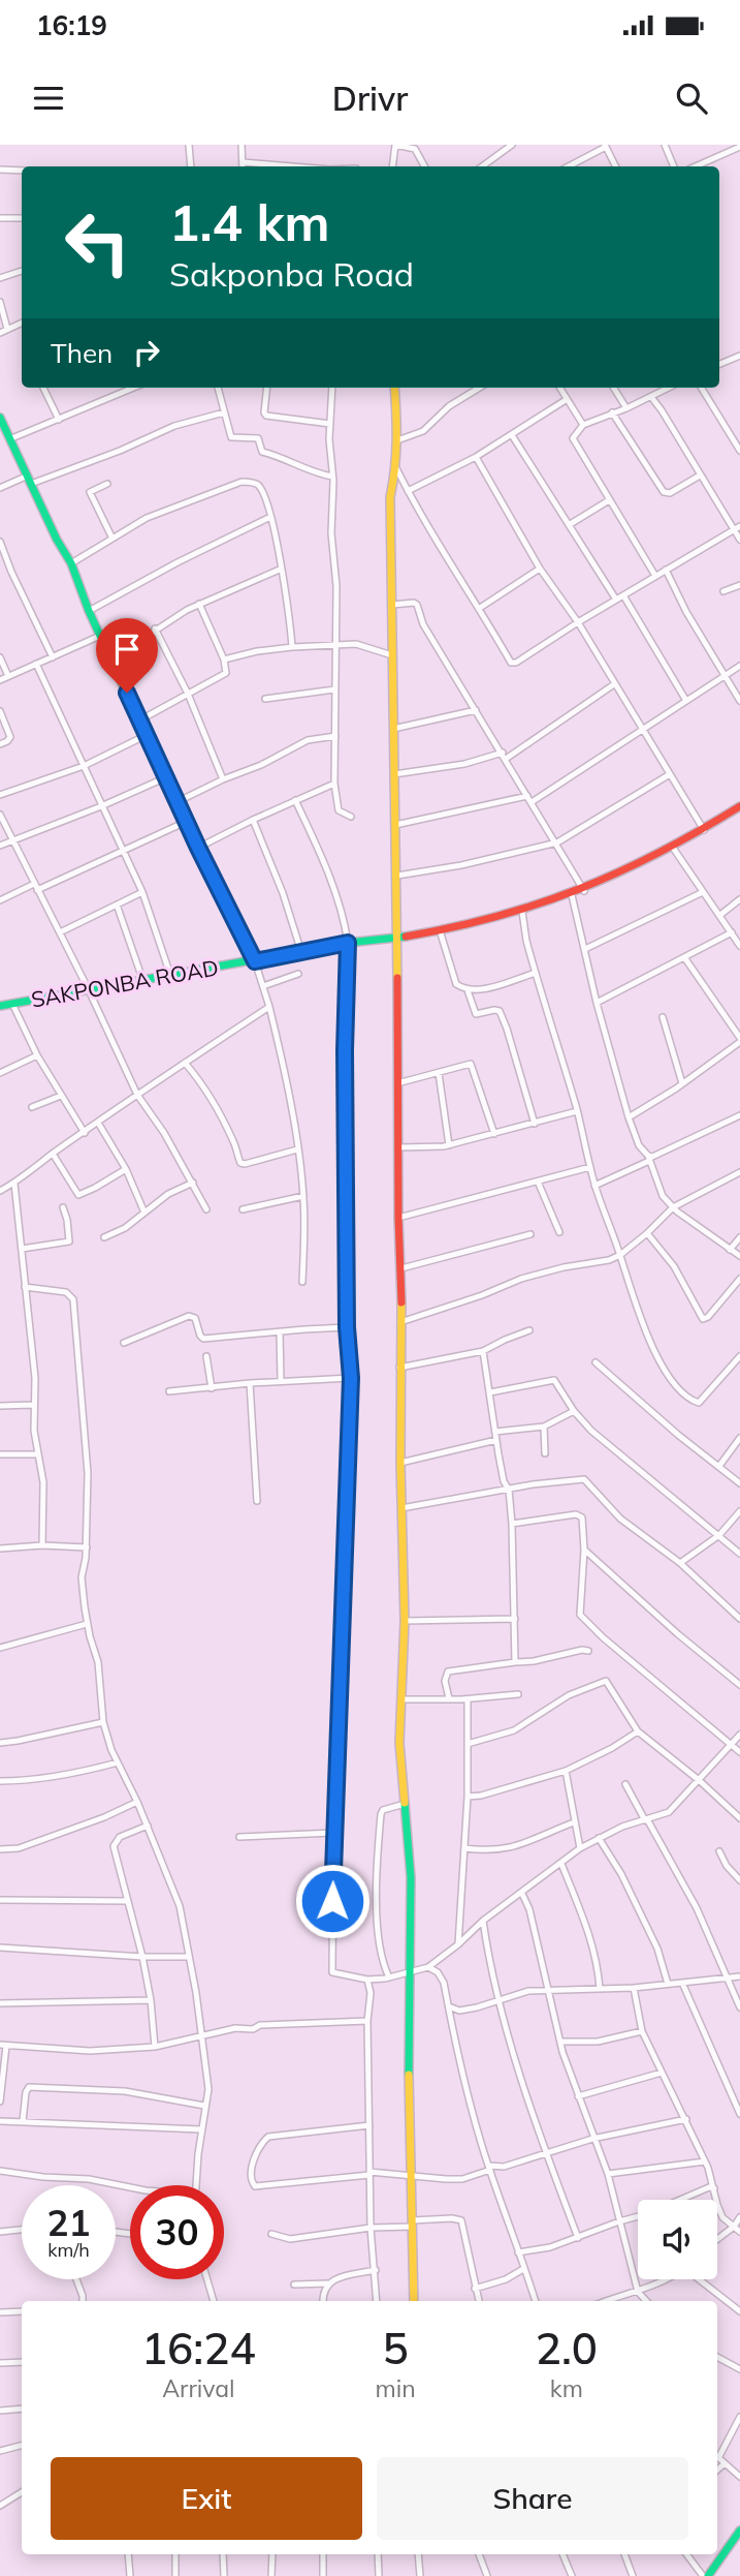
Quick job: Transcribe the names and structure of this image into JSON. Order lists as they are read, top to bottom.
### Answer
{
  "streets": {
    "street": ["SAKPONBA ROAD"]
  },
  "page": {
    "status": "16:19",
    "header": "Drivr",
    "turn": ["1.4 km", "Sakponba Road"],
    "then": "Then",
    "speed": "21 km/h",
    "limit": "30",
    "eta": [
      "16:24",
      "Arrival",
      "5",
      "min",
      "2.0",
      "km"
    ],
    "buttons": ["Exit", "Share"]
  }
}
